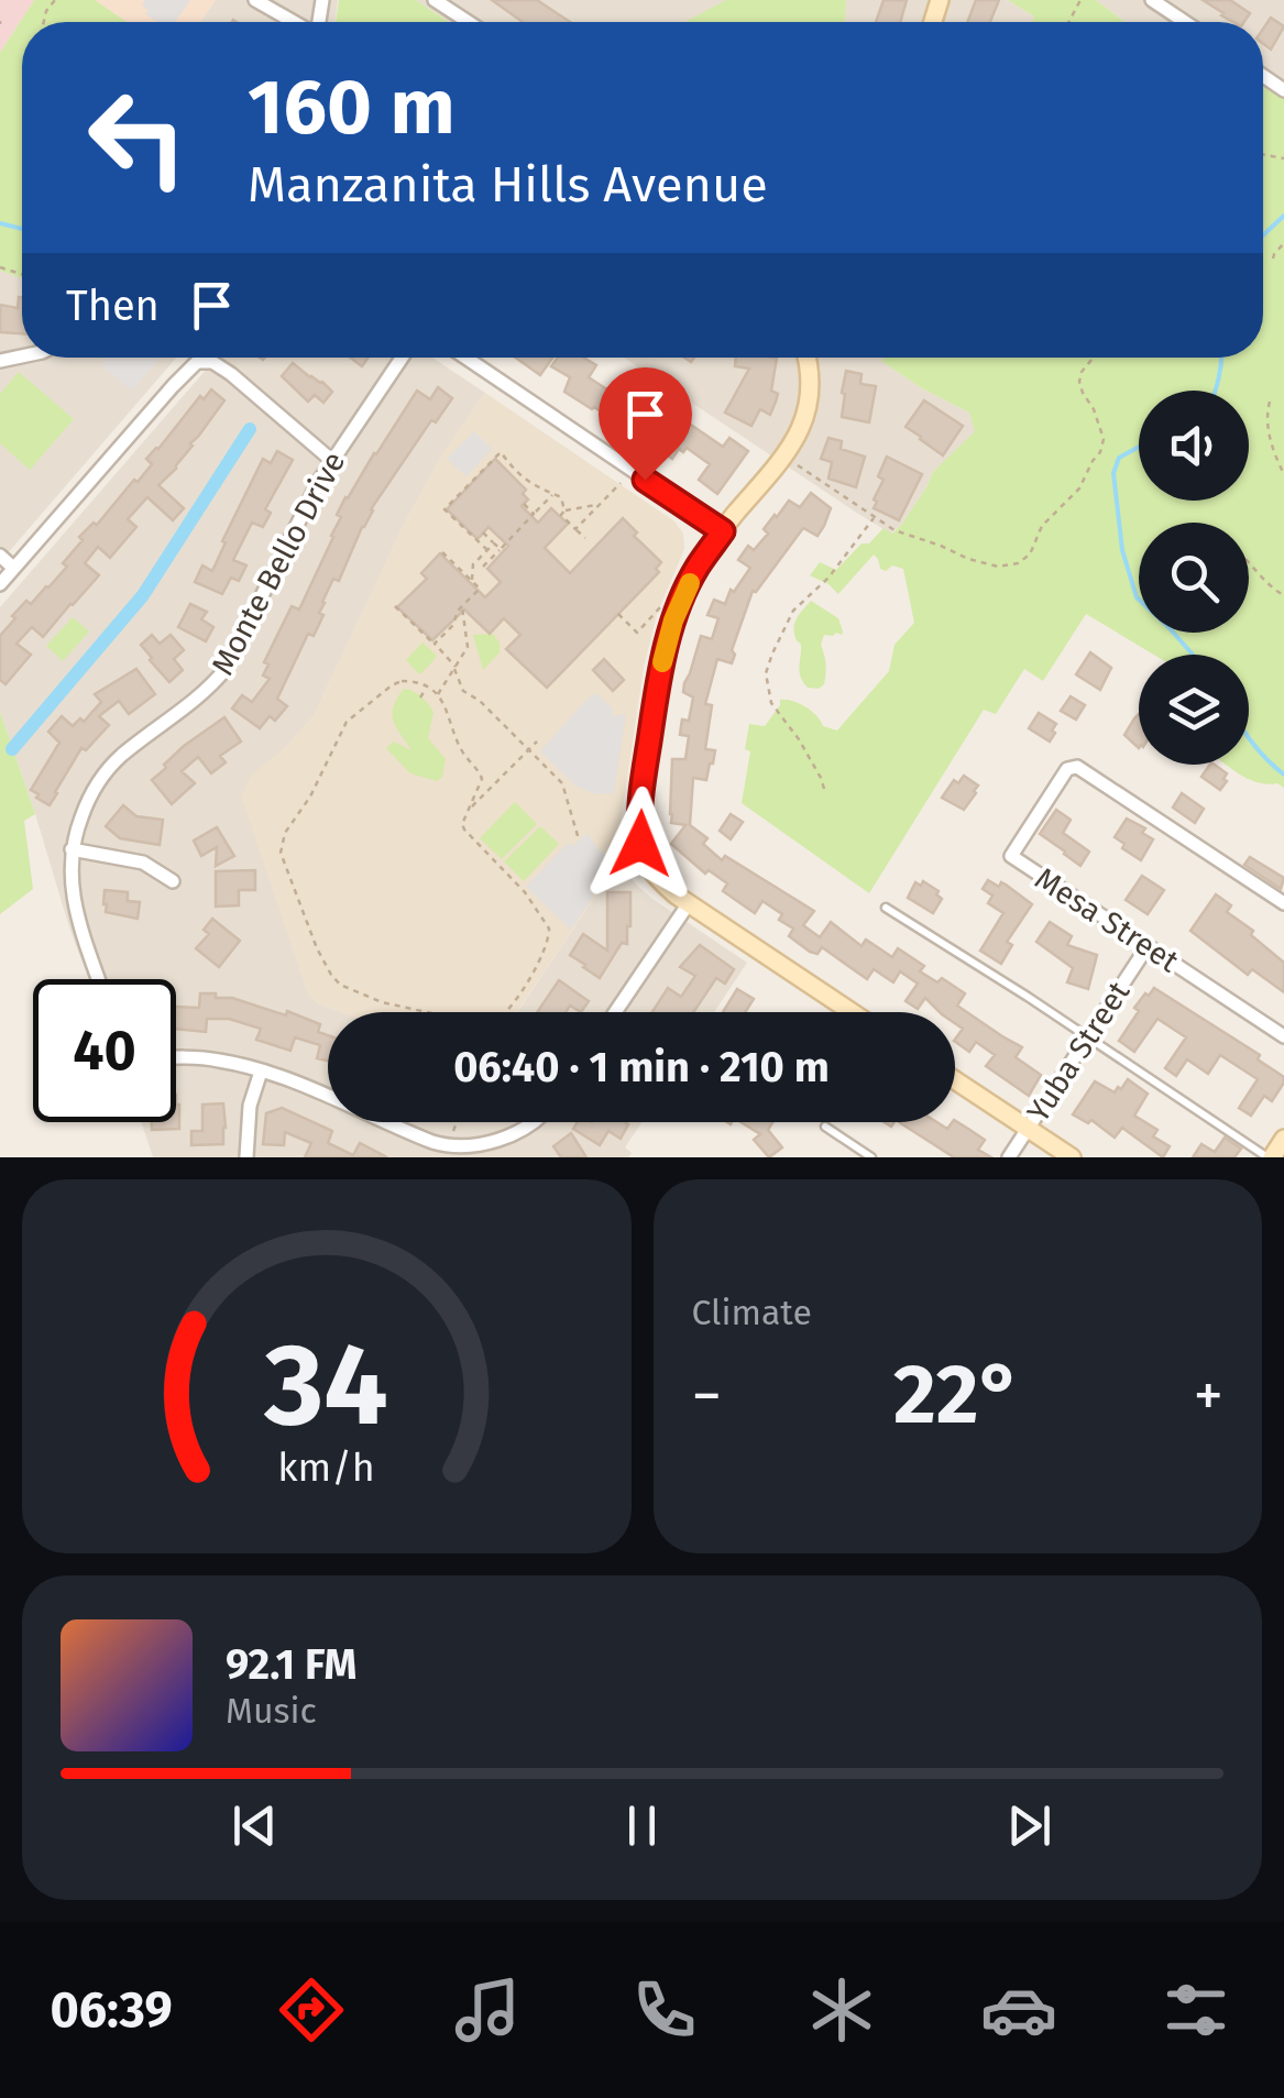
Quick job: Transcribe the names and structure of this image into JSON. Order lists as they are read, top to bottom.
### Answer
{
  "streets": {
    "street": ["Monte Bello Drive", "Mesa Street", "Yuba Street"]
  },
  "crossings": [
    ["Mesa Street", "Yuba Street"]
  ],
  "page": {
    "turn": ["160 m", "Manzanita Hills Avenue"],
    "then": "Then",
    "limit": "40",
    "trip": "06:40 · 1 min · 210 m",
    "tile": "Climate",
    "heat": ["−", "22°", "+"],
    "song": ["92.1 FM", "Music"],
    "tabs": "06:39",
    "gauge": ["34", "km/h"]
  }
}
